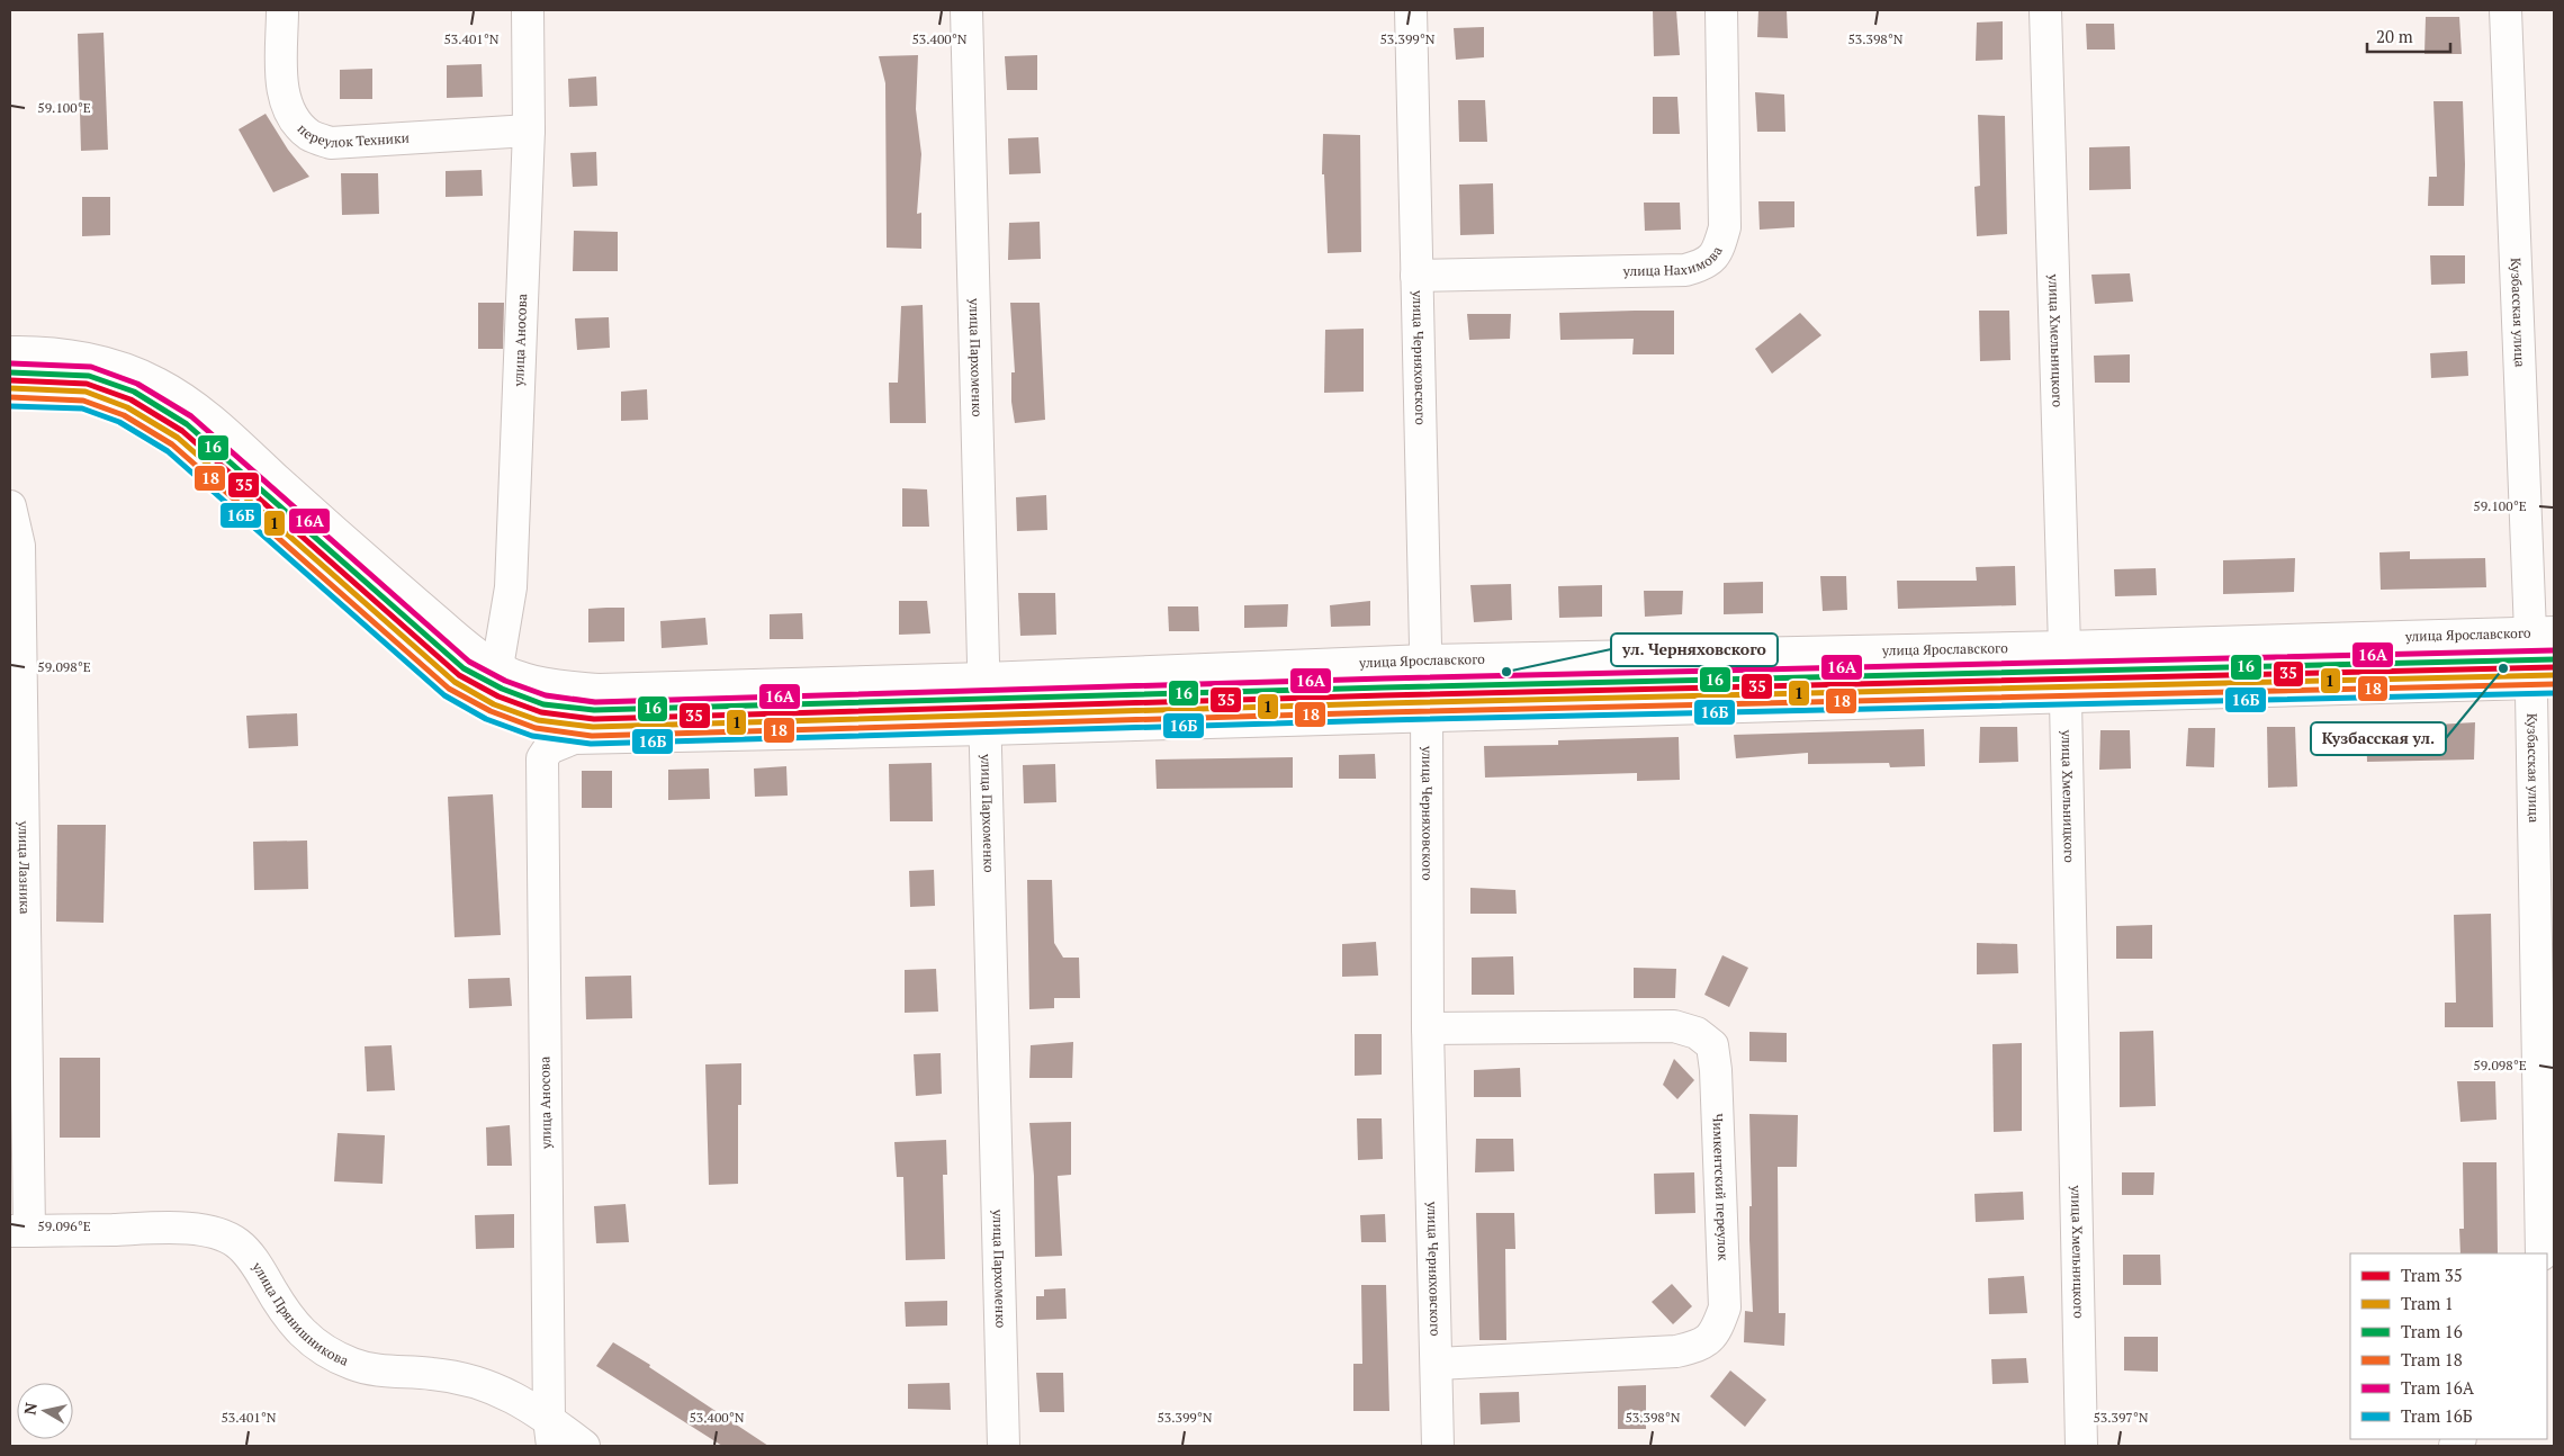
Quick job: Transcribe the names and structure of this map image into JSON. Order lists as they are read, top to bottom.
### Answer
{
  "streets": {
    "street": [
      "переулок Техники",
      "улица Нахимова",
      "Кузбасская улица",
      "улица Аносова",
      "улица Хмельницкого",
      "улица Пархоменко",
      "улица Черняховского",
      "улица Ярославского",
      "улица Лазника",
      "Чимкентский переулок",
      "улица Прянишникова"
    ]
  },
  "crossings": [
    ["переулок Техники", "улица Аносова"],
    ["улица Нахимова", "улица Черняховского"],
    ["Кузбасская улица", "улица Ярославского"],
    ["улица Аносова", "улица Пархоменко"],
    ["улица Аносова", "улица Ярославского"],
    ["улица Аносова", "улица Прянишникова"],
    ["улица Хмельницкого", "улица Ярославского"],
    ["улица Пархоменко", "улица Ярославского"],
    ["улица Черняховского", "улица Ярославского"],
    ["улица Черняховского", "Чимкентский переулок"],
    ["улица Лазника", "улица Прянишникова"]
  ],
  "places": ["Кузбасская ул.", "ул. Черняховского"],
  "lines": [
    "tram line 16А",
    "tram line 16",
    "tram line 35",
    "tram line 1",
    "tram line 18",
    "tram line 16Б"
  ],
  "legend": [
    "Tram 35",
    "Tram 1",
    "Tram 16",
    "Tram 18",
    "Tram 16А",
    "Tram 16Б"
  ],
  "scale_bar": "20 m",
  "north": "left",
  "coordinates": [
    "53.401°N",
    "53.400°N",
    "53.399°N",
    "53.398°N",
    "59.100°E",
    "59.098°E",
    "59.096°E",
    "53.397°N"
  ]
}
